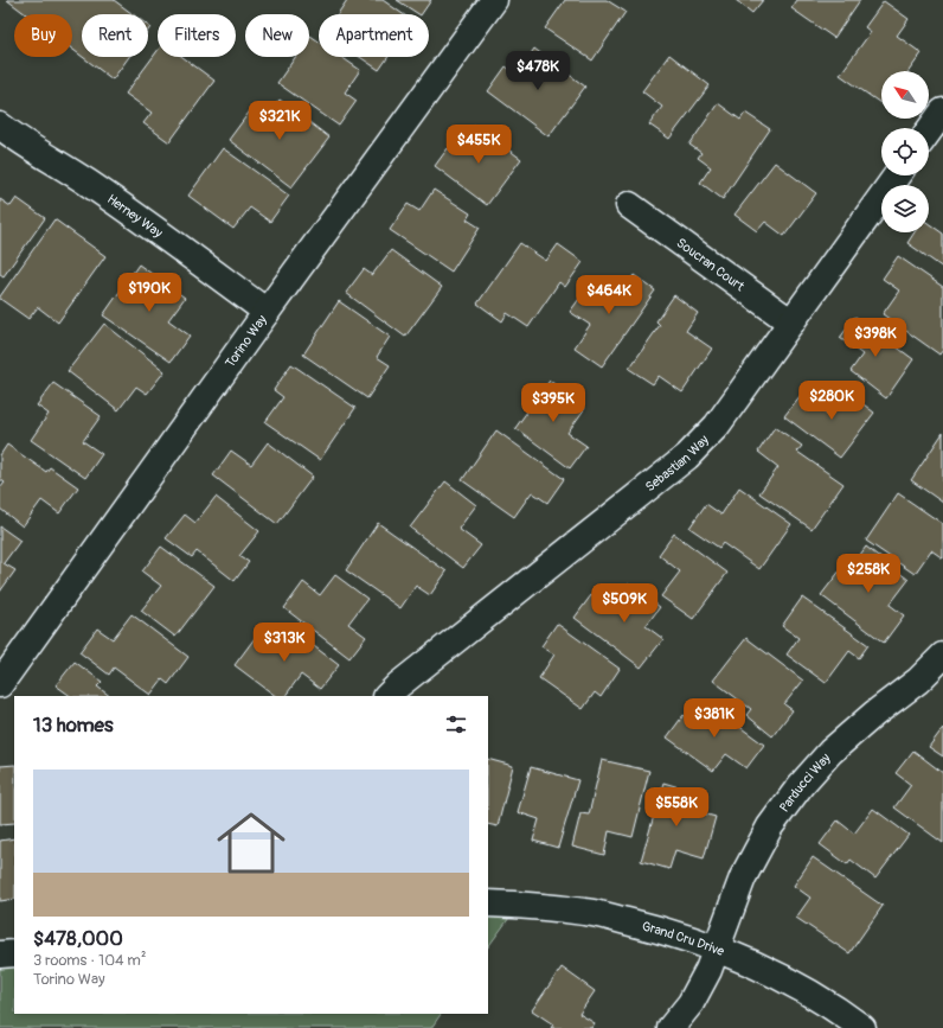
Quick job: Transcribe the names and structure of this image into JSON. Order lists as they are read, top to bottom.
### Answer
{
  "streets": {
    "street": [
      "Herney Way",
      "Soucran Court",
      "Torino Way",
      "Sebastian Way",
      "Parducci Way",
      "Grand Cru Drive"
    ]
  },
  "crossings": [
    ["Herney Way", "Torino Way"],
    ["Soucran Court", "Sebastian Way"],
    ["Parducci Way", "Grand Cru Drive"]
  ],
  "north": "top left",
  "page": {
    "chip": [
      "Buy",
      "Rent",
      "Filters",
      "New",
      "Apartment"
    ],
    "price": [
      "$478K",
      "$321K",
      "$455K",
      "$190K",
      "$464K",
      "$398K",
      "$280K",
      "$395K",
      "$258K",
      "$509K",
      "$313K",
      "$381K",
      "$558K"
    ],
    "heading": "13 homes",
    "list": [
      {
        "name": "$478,000",
        "note": "3 rooms · 104 m² · Torino Way"
      }
    ]
  }
}
